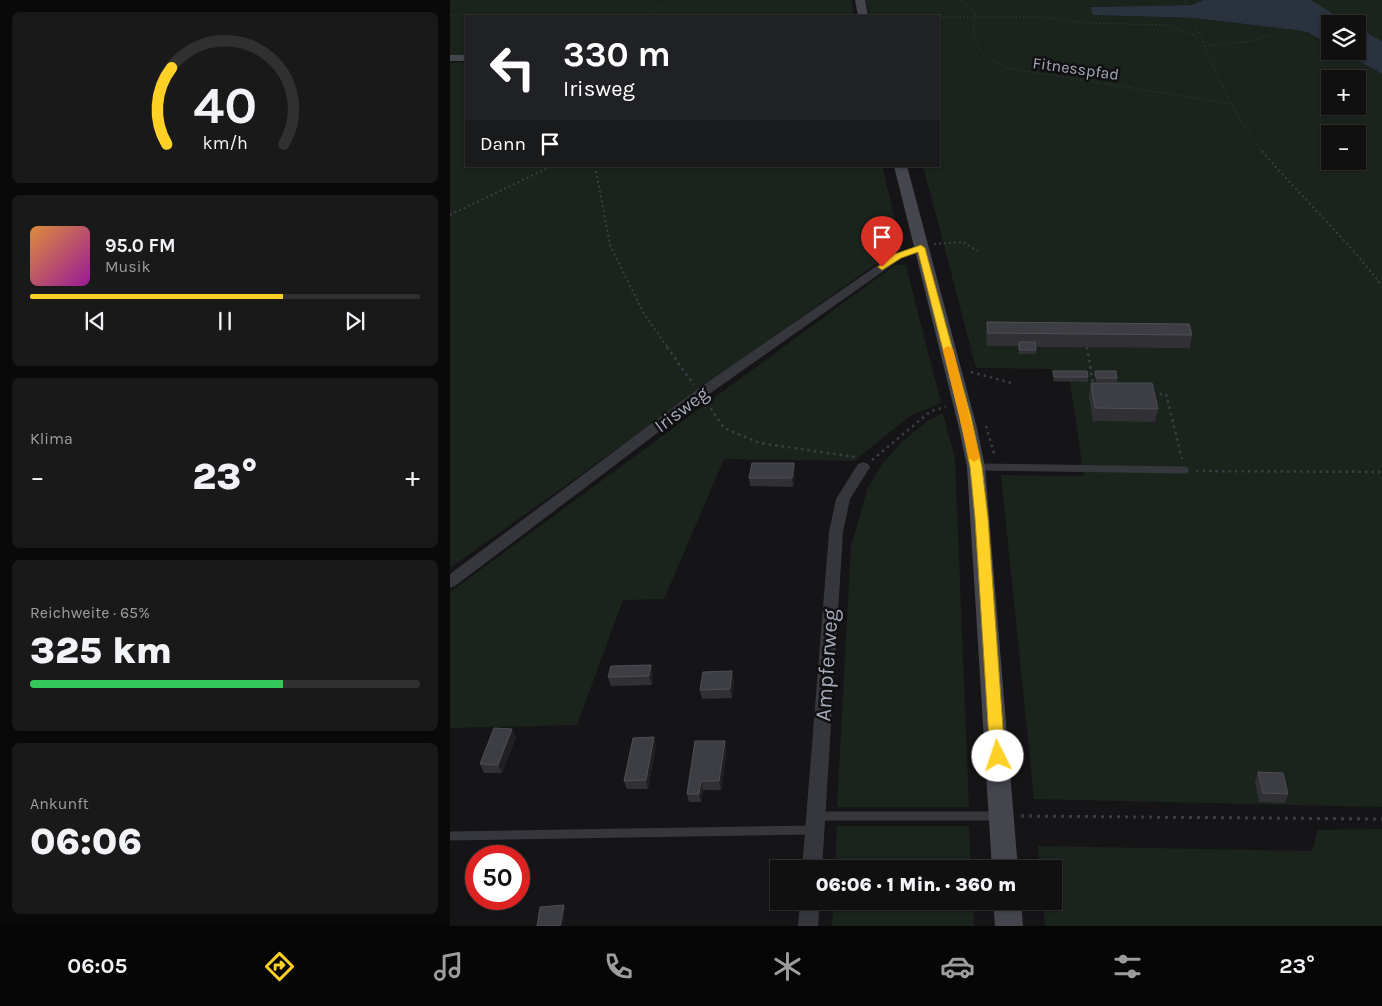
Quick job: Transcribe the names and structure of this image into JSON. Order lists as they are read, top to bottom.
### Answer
{
  "streets": {
    "street": ["Irisweg", "Ampferweg"],
    "path": ["Fitnesspfad"]
  },
  "page": {
    "map_buttons": ["+", "−"],
    "turn": ["330 m", "Irisweg"],
    "then": "Dann",
    "song": ["95.0 FM", "Musik"],
    "tile": [
      "Klima",
      ["Reichweite · 65%", "325 km"],
      ["Ankunft", "06:06"]
    ],
    "heat": ["−", "23°", "+"],
    "limit": "50",
    "trip": "06:06 · 1 Min. · 360 m",
    "tabs": ["06:05", "23°"],
    "gauge": ["40", "km/h"]
  }
}
